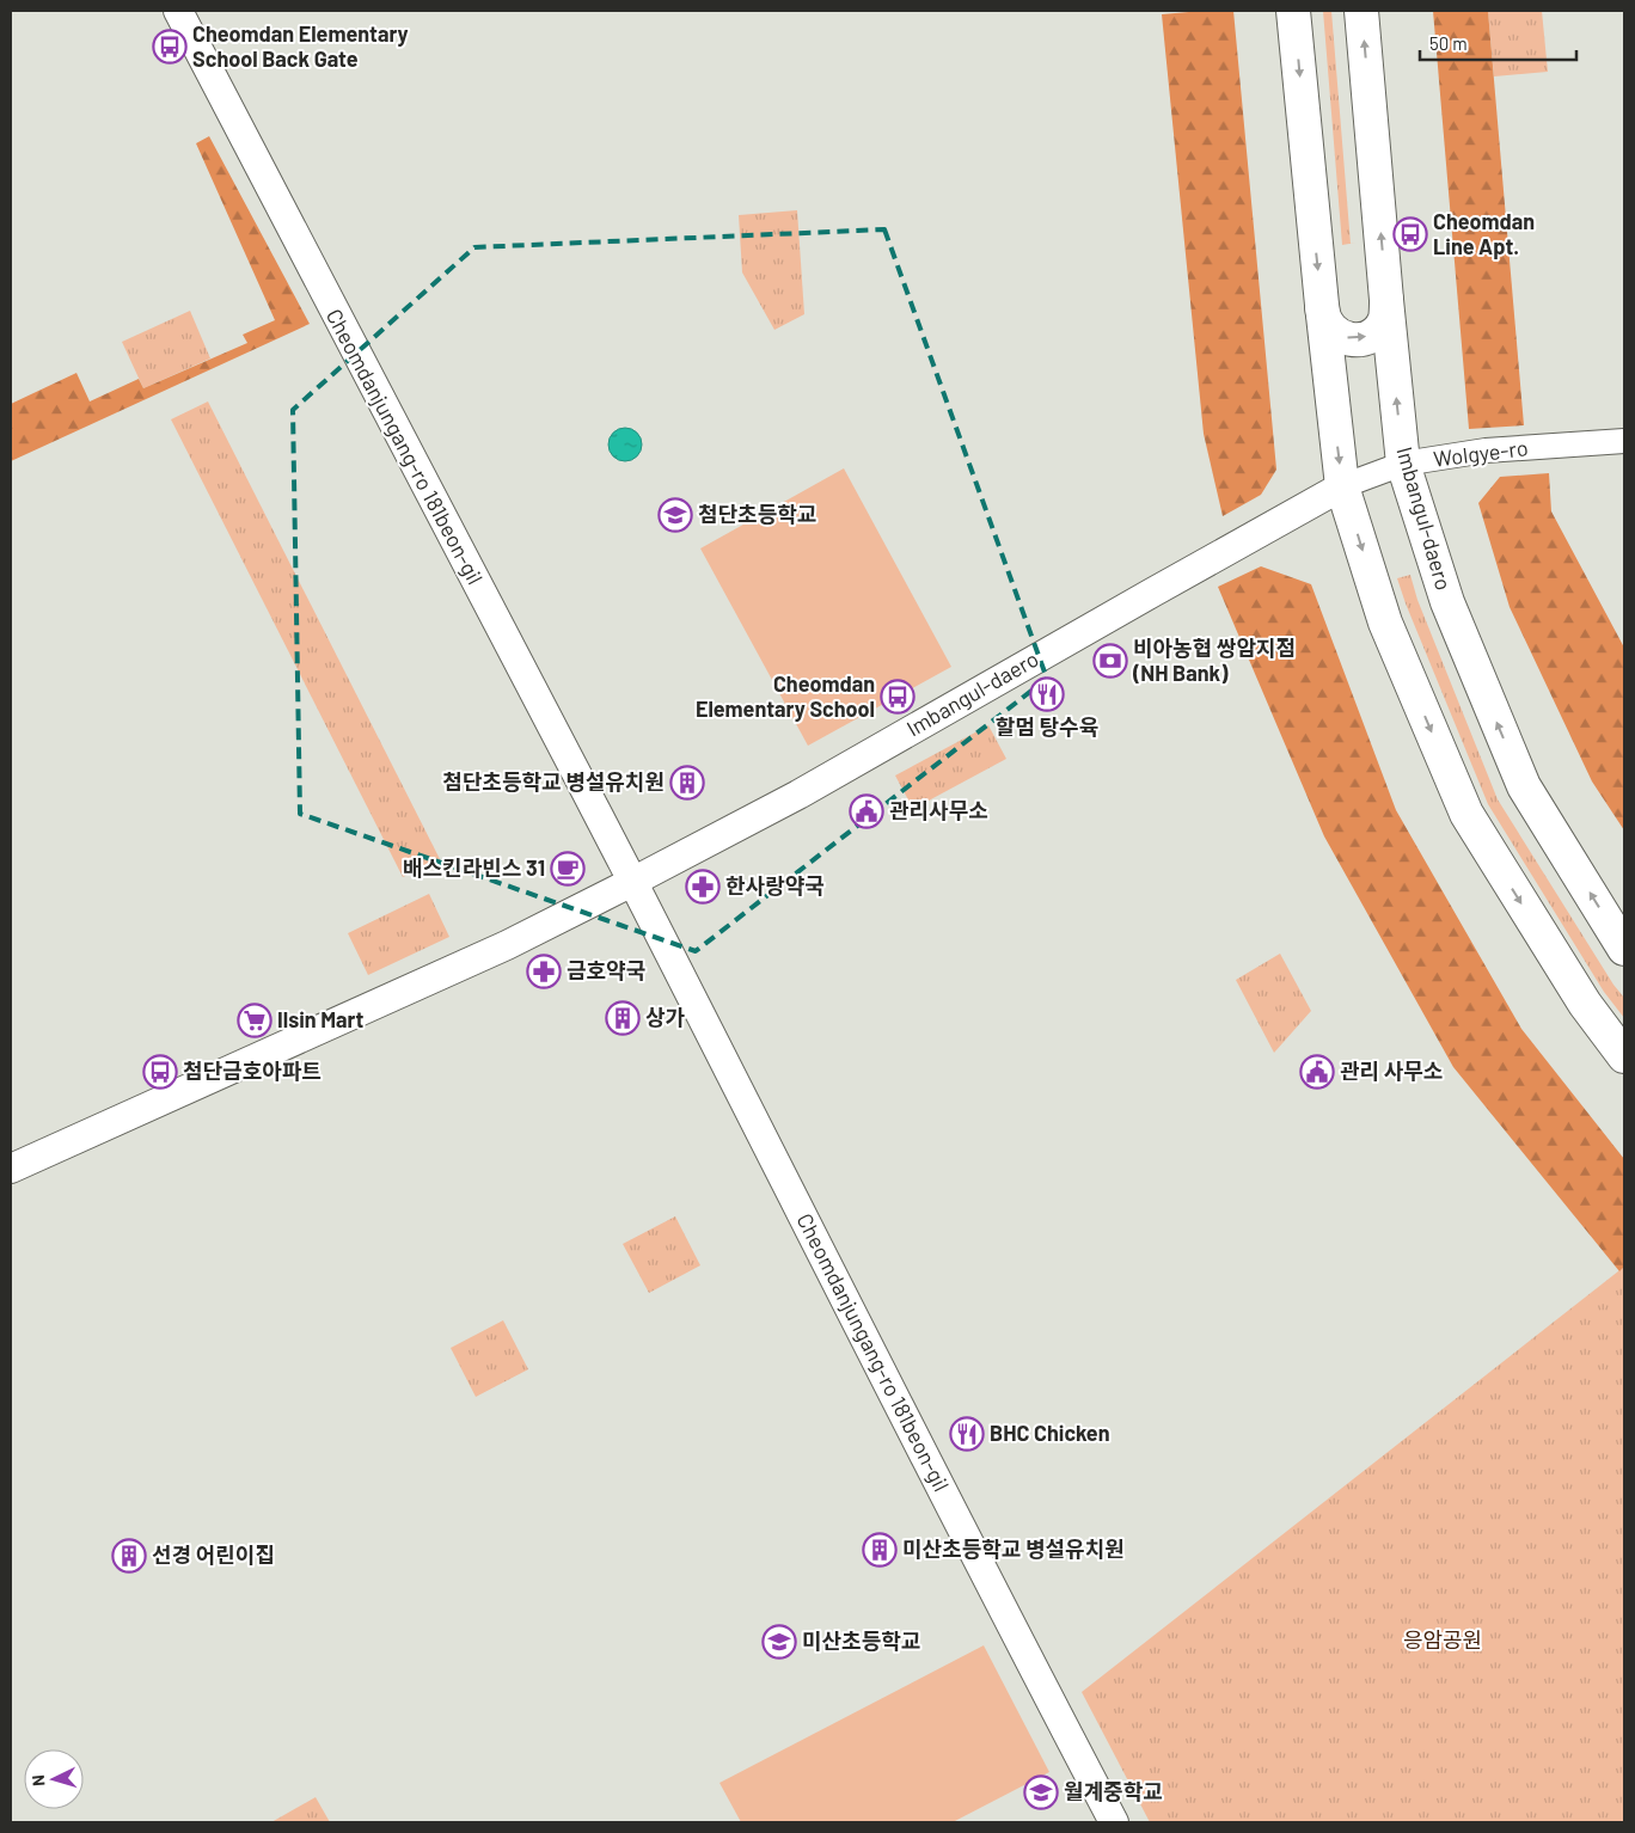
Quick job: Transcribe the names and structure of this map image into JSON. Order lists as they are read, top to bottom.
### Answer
{
  "streets": {
    "main road": ["Imbangul-daero"],
    "street": ["Cheomdanjungang-ro 181beon-gil", "Wolgye-ro"]
  },
  "crossings": [
    ["Cheomdanjungang-ro 181beon-gil", "Imbangul-daero"],
    ["Wolgye-ro", "Imbangul-daero"]
  ],
  "one_way": ["Imbangul-daero"],
  "parks": ["응암공원"],
  "places": {
    "bus stop": [
      "Cheomdan Elementary School Back Gate",
      "Cheomdan Line Apt.",
      "Cheomdan Elementary School",
      "첨단금호아파트"
    ],
    "school or university": ["첨단초등학교", "미산초등학교", "월계중학교"],
    "bank": ["비아농협 쌍암지점 (NH Bank)"],
    "restaurant": ["할멈 탕수육", "BHC Chicken"],
    "building": [
      "첨단초등학교 병설유치원",
      "상가",
      "미산초등학교 병설유치원",
      "선경 어린이집"
    ],
    "public building": ["관리사무소", "관리 사무소"],
    "cafe": ["배스킨라빈스 31"],
    "pharmacy": ["한사랑약국", "금호약국"],
    "supermarket": ["Ilsin Mart"]
  },
  "scale_bar": "50 m",
  "north": "left"
}
